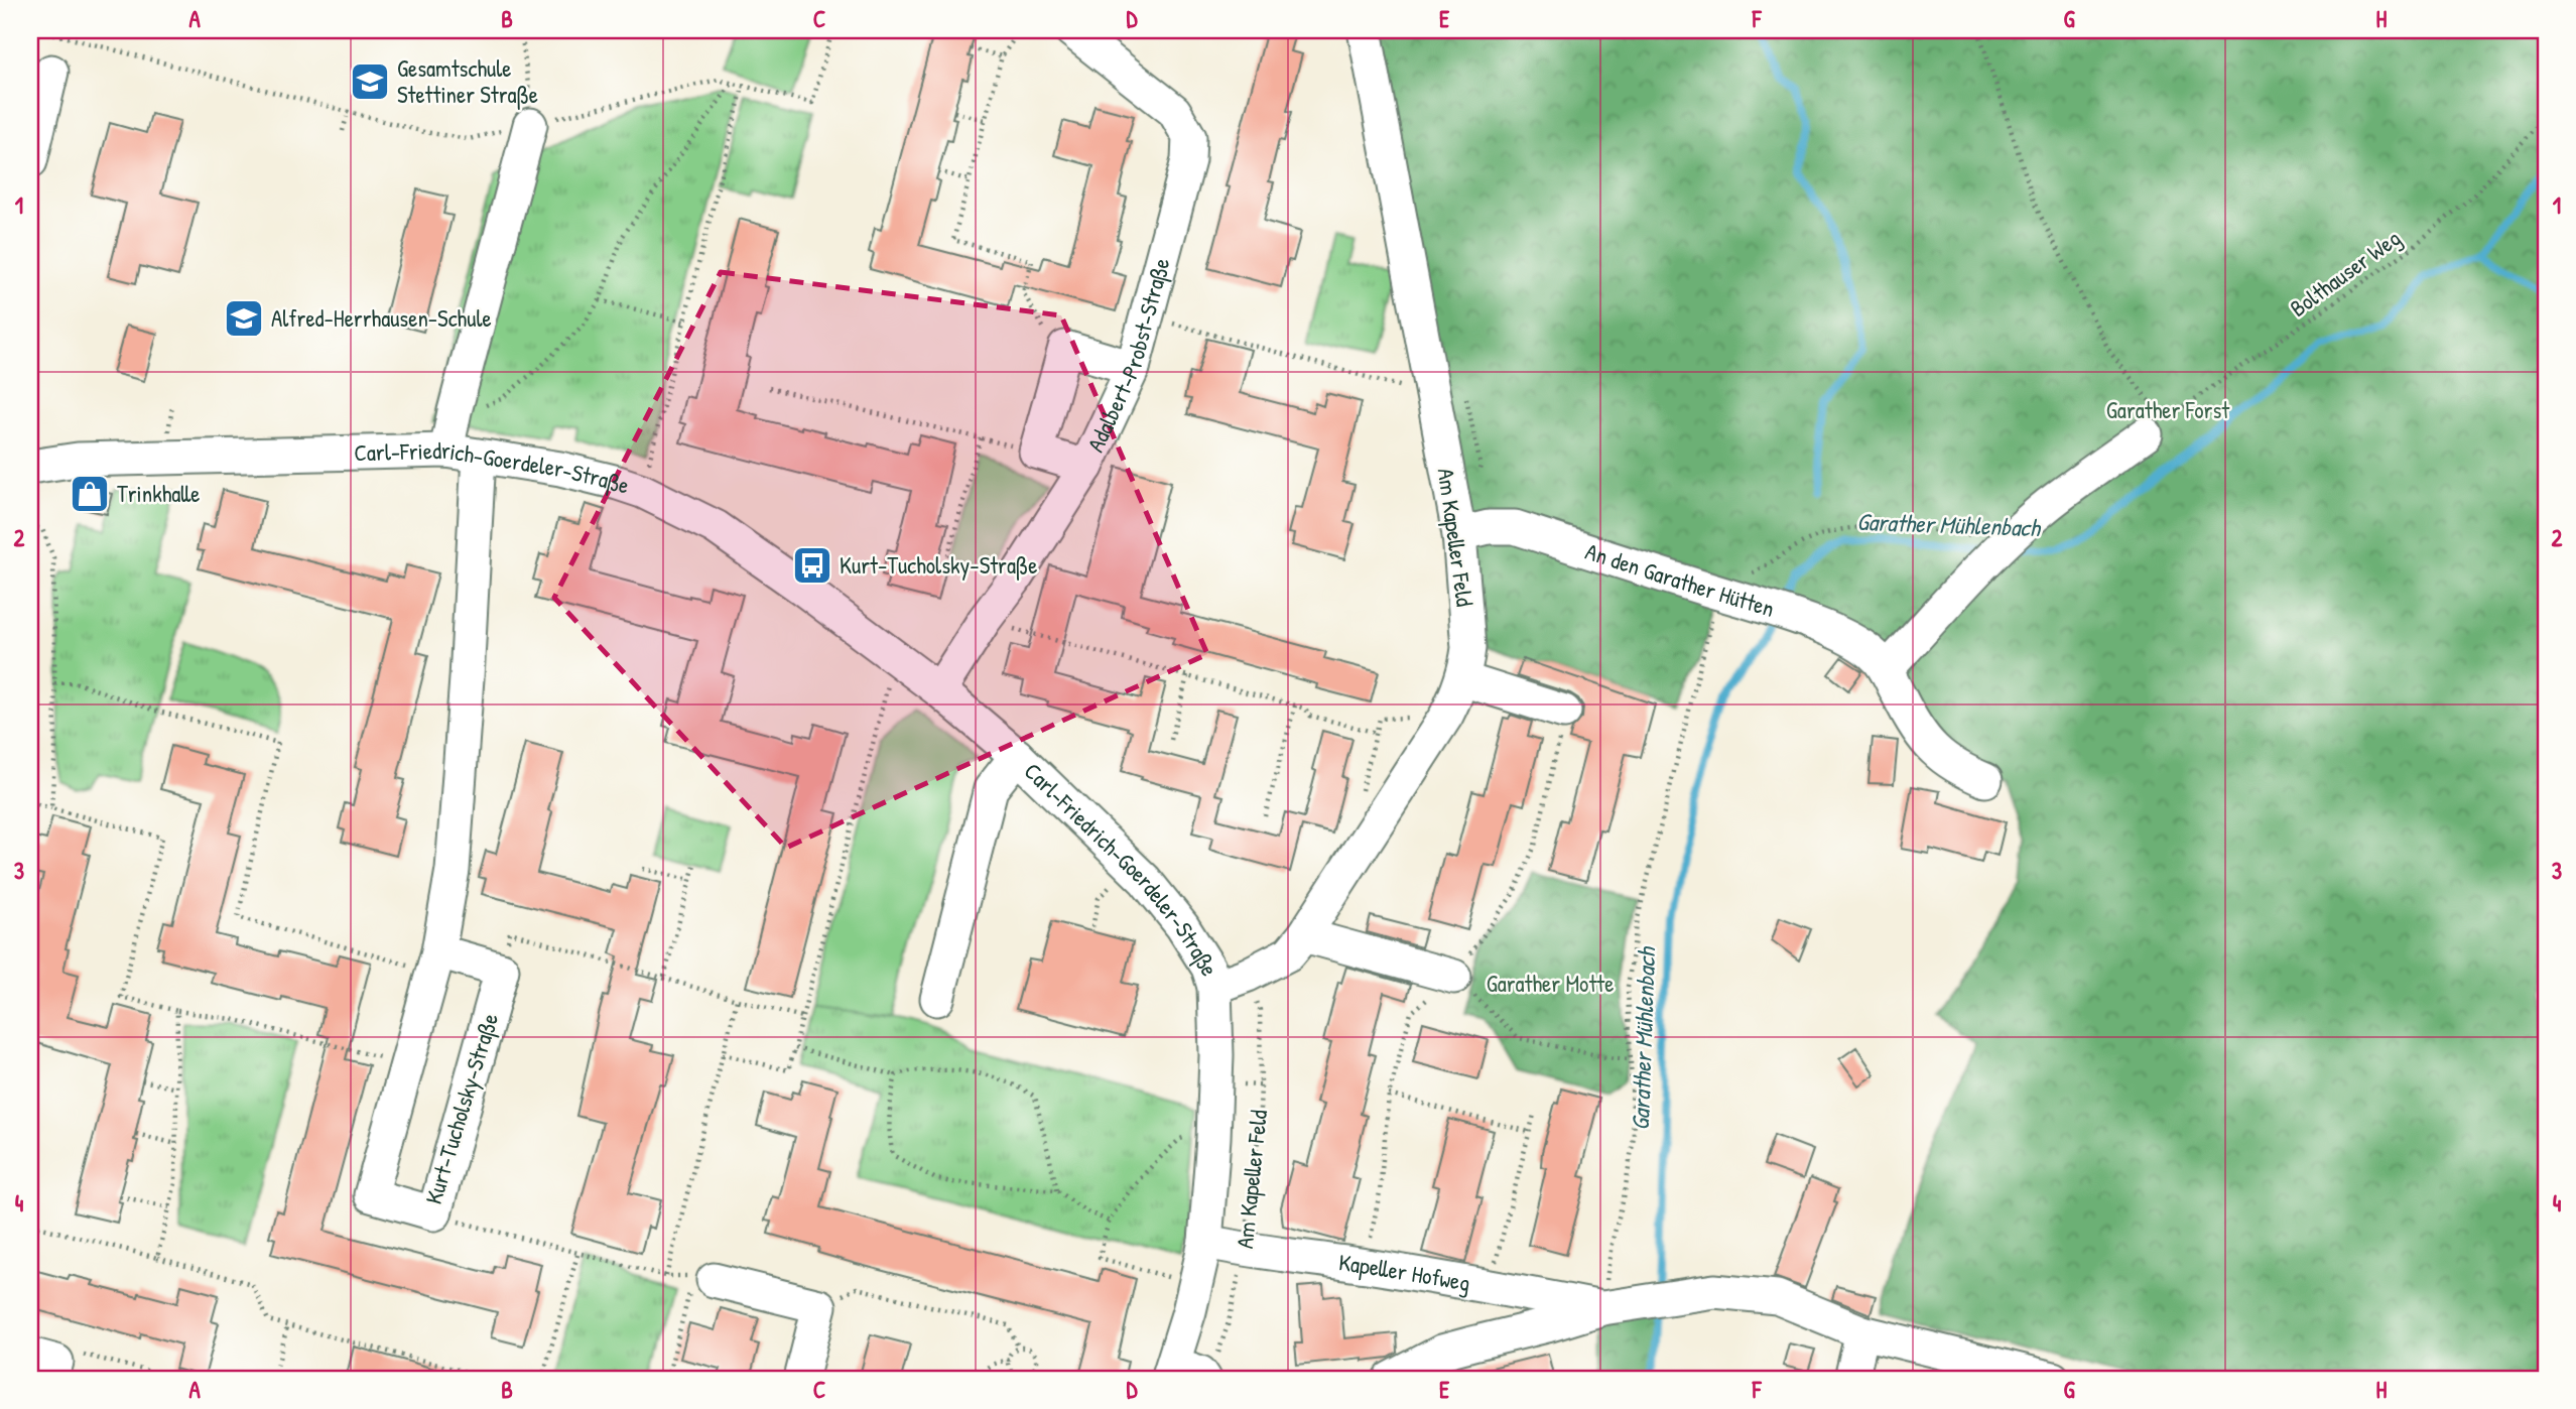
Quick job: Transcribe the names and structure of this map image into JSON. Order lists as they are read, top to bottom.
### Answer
{
  "streets": {
    "street": [
      "Adalbert-Probst-Straße",
      "Carl-Friedrich-Goerdeler-Straße",
      "Am Kapeller Feld",
      "An den Garather Hütten",
      "Kurt-Tucholsky-Straße",
      "Kapeller Hofweg"
    ],
    "path": ["Bolthauser Weg"]
  },
  "crossings": [
    ["Adalbert-Probst-Straße", "Carl-Friedrich-Goerdeler-Straße"],
    ["Carl-Friedrich-Goerdeler-Straße", "Am Kapeller Feld"],
    ["Carl-Friedrich-Goerdeler-Straße", "Kurt-Tucholsky-Straße"],
    ["Am Kapeller Feld", "An den Garather Hütten"],
    ["Am Kapeller Feld", "Kapeller Hofweg"]
  ],
  "water": ["Garather Mühlenbach"],
  "parks": ["Garather Forst", "Garather Motte"],
  "places": {
    "school or university": ["Gesamtschule Stettiner Straße", "Alfred-Herrhausen-Schule"],
    "shop": ["Trinkhalle"],
    "bus stop": ["Kurt-Tucholsky-Straße"]
  },
  "grid": {
    "columns": [
      "A",
      "B",
      "C",
      "D",
      "E",
      "F",
      "G",
      "H"
    ],
    "rows": [
      "1",
      "2",
      "3",
      "4"
    ]
  }
}
